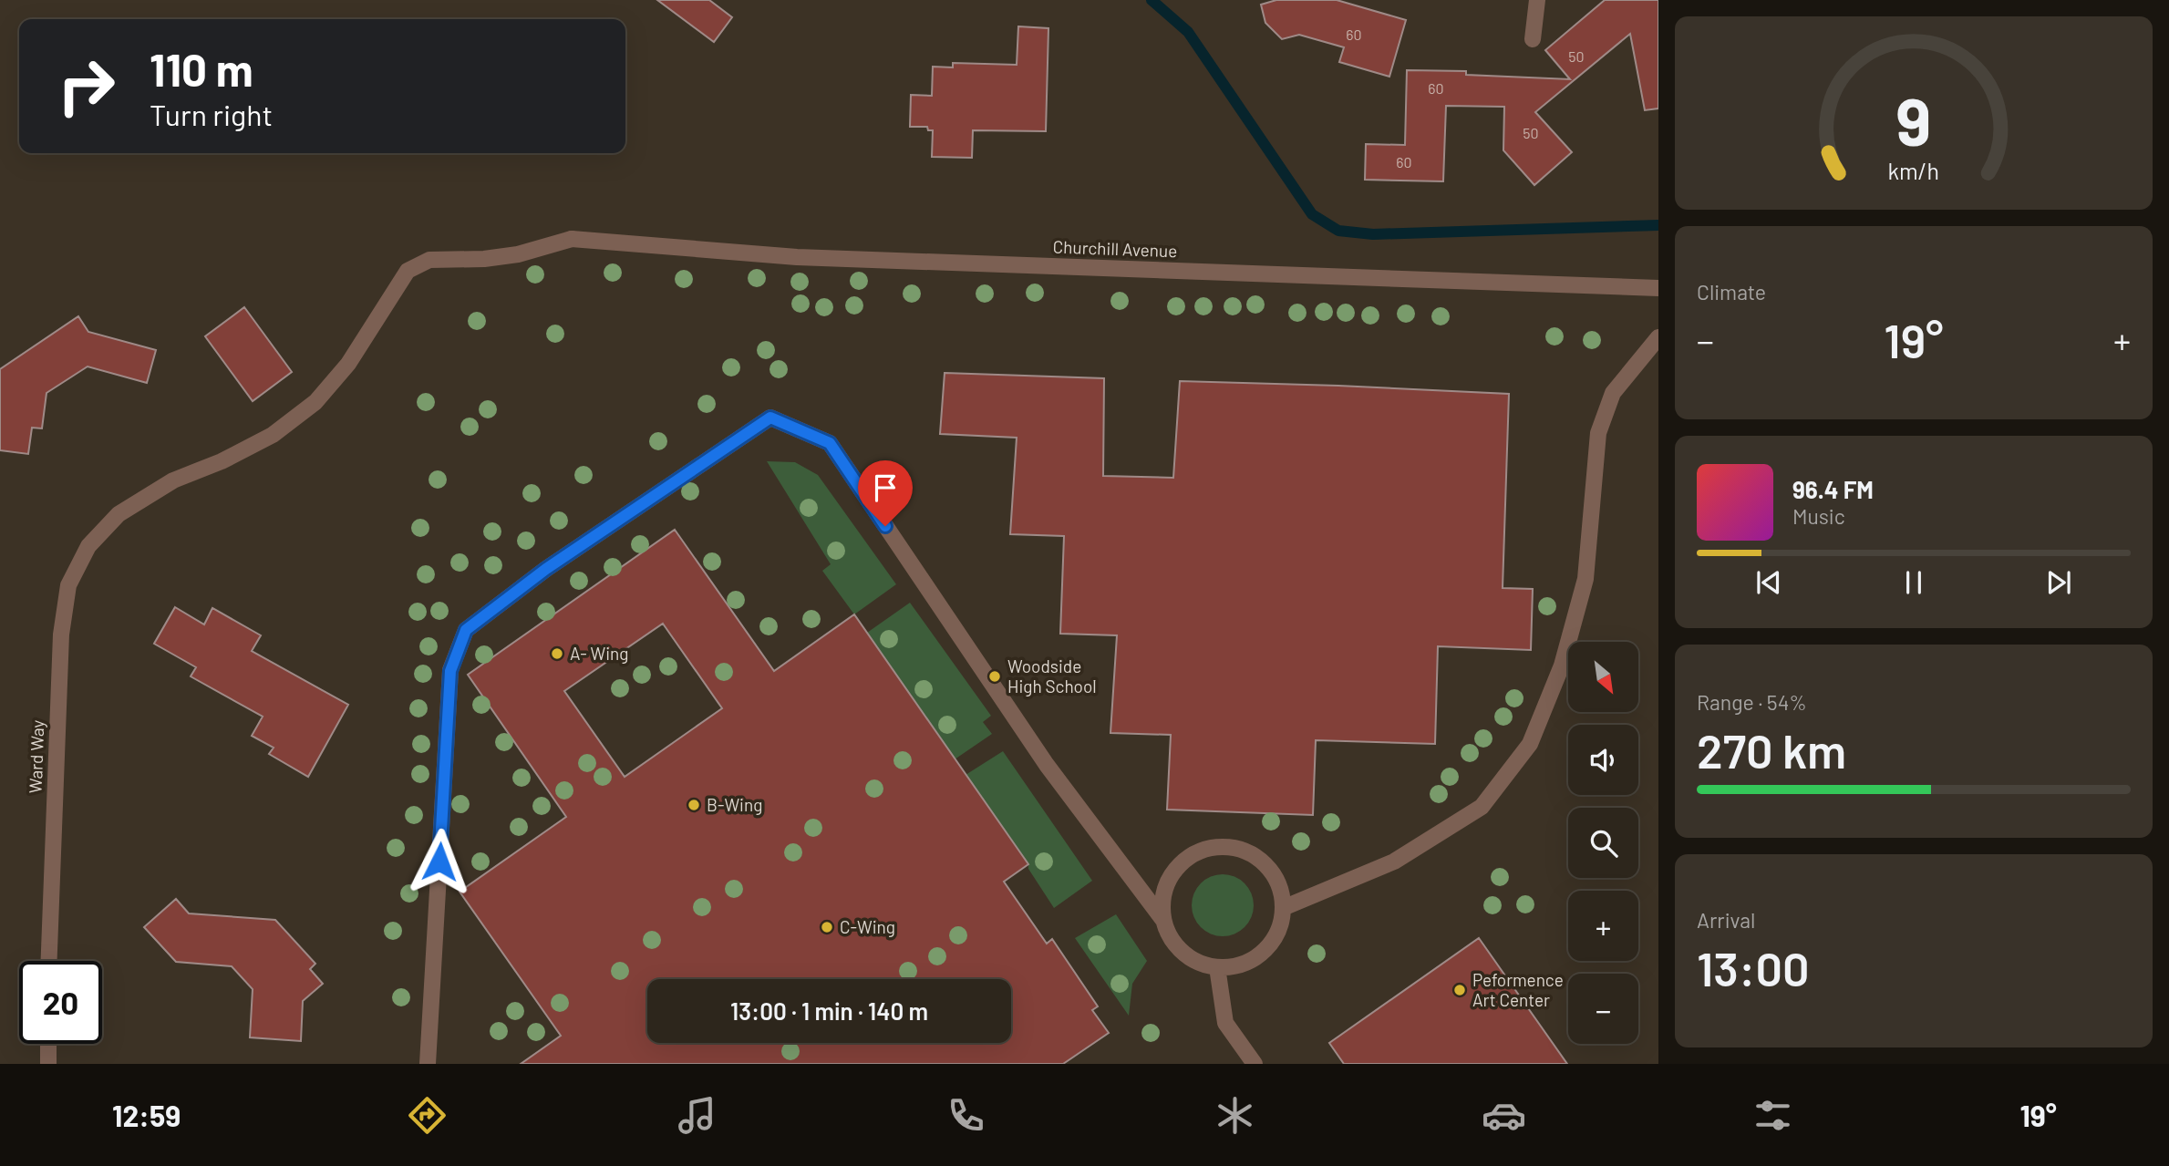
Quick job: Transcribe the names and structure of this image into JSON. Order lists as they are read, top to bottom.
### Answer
{
  "streets": {
    "street": ["Churchill Avenue", "Ward Way"]
  },
  "crossings": [
    ["Churchill Avenue", "Ward Way"]
  ],
  "places": [
    "A- Wing",
    "Woodside High School",
    "B-Wing",
    "C-Wing",
    "Peformence Art Center"
  ],
  "house_numbers": [
    "60",
    "50",
    "60",
    "50",
    "60"
  ],
  "north": "bottom right",
  "page": {
    "turn": ["110 m", "Turn right"],
    "tile": [
      "Climate",
      ["Range · 54%", "270 km"],
      ["Arrival", "13:00"]
    ],
    "heat": ["−", "19°", "+"],
    "song": ["96.4 FM", "Music"],
    "map_buttons": ["+", "−"],
    "limit": "20",
    "trip": "13:00 · 1 min · 140 m",
    "tabs": ["12:59", "19°"],
    "gauge": ["9", "km/h"]
  }
}
